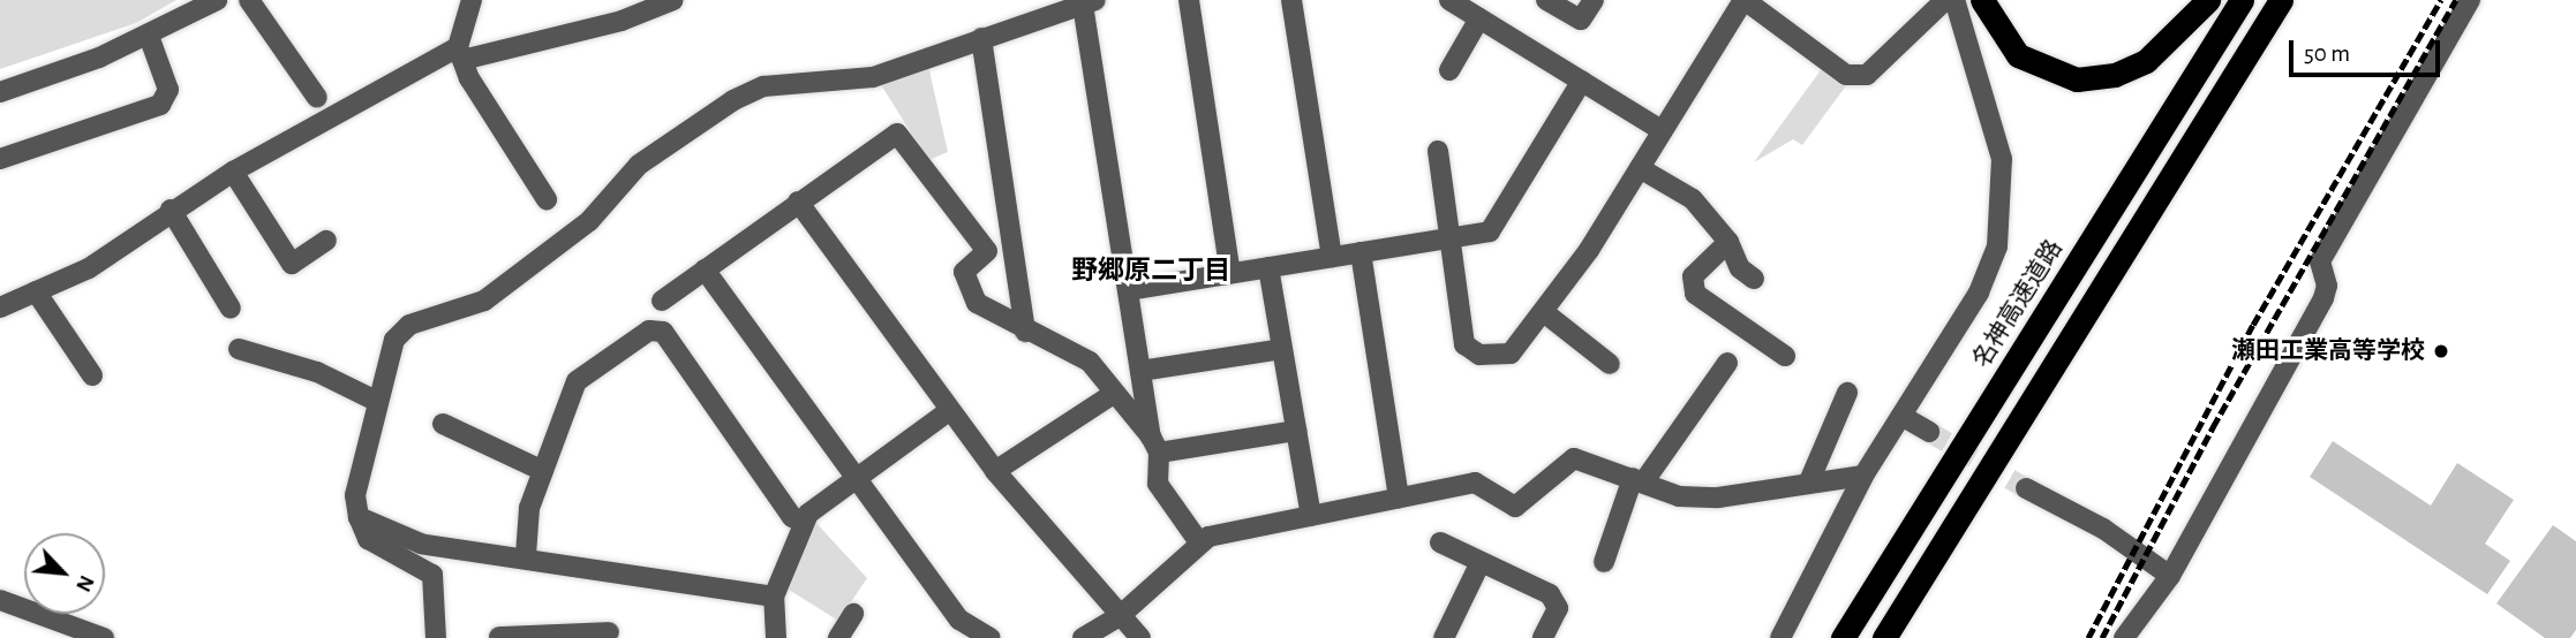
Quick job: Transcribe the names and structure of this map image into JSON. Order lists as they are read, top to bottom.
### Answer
{
  "streets": {
    "highway": ["名神高速道路"]
  },
  "districts": ["野郷原二丁目"],
  "places": ["瀬田工業高等学校"],
  "scale_bar": "50 m",
  "north": "bottom right"
}
